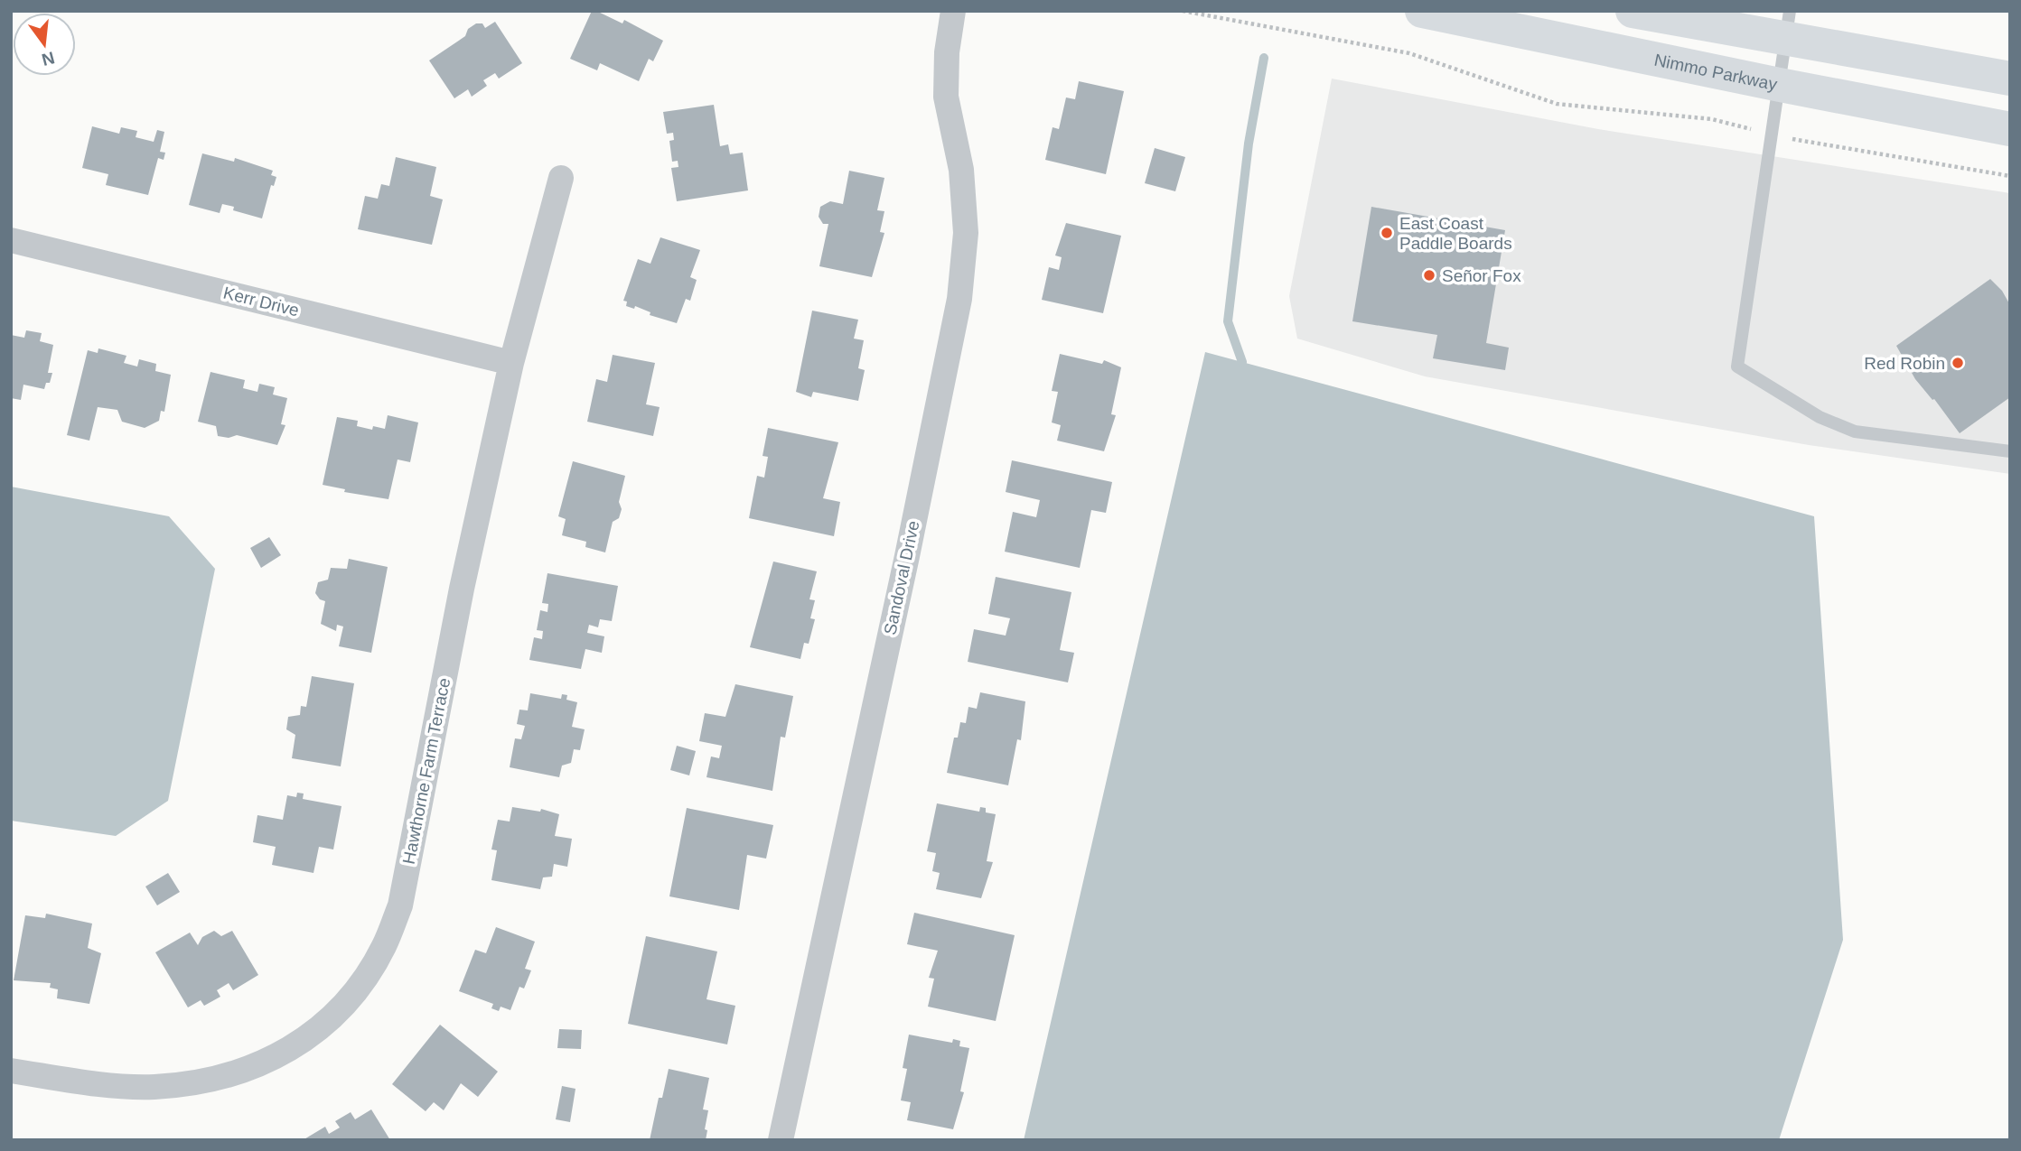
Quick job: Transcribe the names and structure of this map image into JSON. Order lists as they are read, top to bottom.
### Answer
{
  "streets": {
    "street": [
      "Nimmo Parkway",
      "Kerr Drive",
      "Sandoval Drive",
      "Hawthorne Farm Terrace"
    ]
  },
  "crossings": [
    ["Kerr Drive", "Hawthorne Farm Terrace"]
  ],
  "places": ["East Coast Paddle Boards", "Señor Fox", "Red Robin"],
  "north": "bottom"
}
